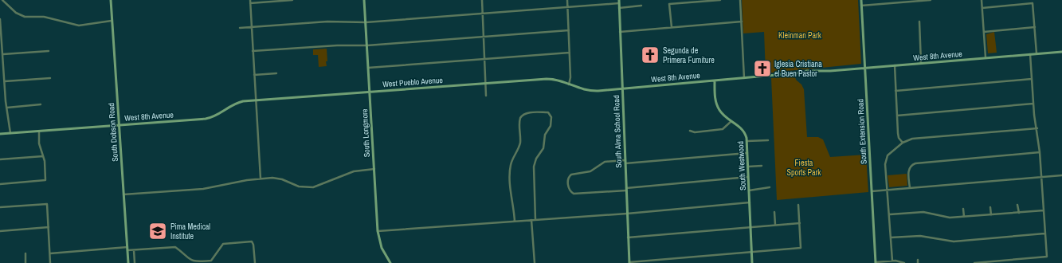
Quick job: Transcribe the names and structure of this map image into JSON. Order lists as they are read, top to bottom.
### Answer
{
  "streets": {
    "street": [
      "West 8th Avenue",
      "West Pueblo Avenue",
      "South Alma School Road",
      "South Extension Road",
      "South Dobson Road",
      "South Longmore",
      "South Westwood"
    ]
  },
  "crossings": [
    ["West 8th Avenue", "West Pueblo Avenue"],
    ["West 8th Avenue", "South Alma School Road"],
    ["West 8th Avenue", "South Extension Road"],
    ["West 8th Avenue", "South Dobson Road"],
    ["West 8th Avenue", "South Westwood"],
    ["West Pueblo Avenue", "South Longmore"]
  ],
  "parks": ["Kleinman Park", "Fiesta Sports Park"],
  "places": {
    "church": ["Segunda de Primera Furniture", "Iglesia Cristiana el Buen Pastor"],
    "school or university": ["Pima Medical Institute"]
  }
}
